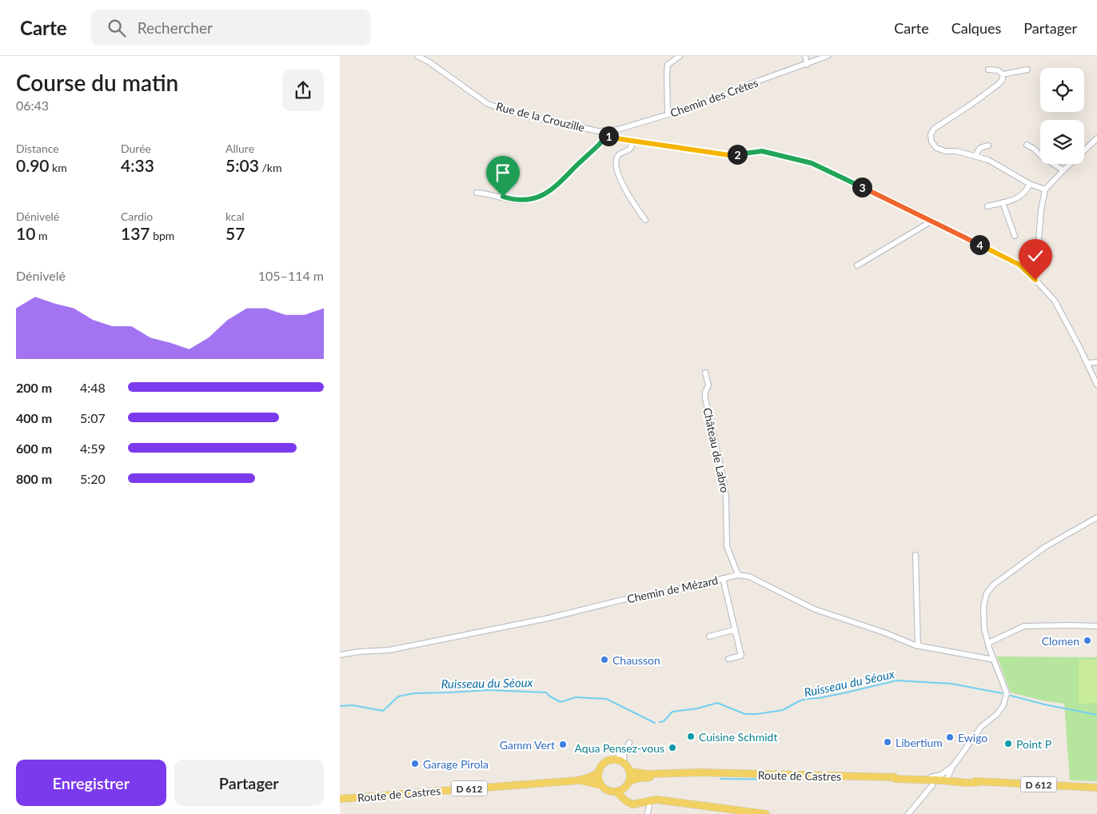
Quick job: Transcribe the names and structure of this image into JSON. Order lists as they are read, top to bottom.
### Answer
{
  "streets": {
    "main road": ["Route de Castres", "D 612"],
    "street": [
      "Chemin des Crêtes",
      "Rue de la Crouzille",
      "Château de Labro",
      "Chemin de Mézard"
    ]
  },
  "crossings": [
    ["Chemin des Crêtes", "Rue de la Crouzille"],
    ["Château de Labro", "Chemin de Mézard"]
  ],
  "water": ["Ruisseau du Séoux"],
  "places": [
    "Clomen",
    "Chausson",
    "Cuisine Schmidt",
    "Ewigo",
    "Libertium",
    "Point P",
    "Gamm Vert",
    "Aqua Pensez-vous",
    "Garage Pirola"
  ],
  "page": {
    "header": "Carte",
    "search": "Rechercher",
    "nav": ["Carte", "Calques", "Partager"],
    "heading": ["Course du matin", "06:43"],
    "stats": [
      ["Distance", "0.90 km"],
      ["Durée", "4:33"],
      ["Allure", "5:03 /km"],
      ["Dénivelé", "10 m"],
      ["Cardio", "137 bpm"],
      ["kcal", "57"]
    ],
    "pins": [
      "1",
      "2",
      "3",
      "4"
    ],
    "chart": ["Dénivelé", "105–114 m"],
    "list": [
      {
        "name": "200 m",
        "note": "4:48"
      },
      {
        "name": "400 m",
        "note": "5:07"
      },
      {
        "name": "600 m",
        "note": "4:59"
      },
      {
        "name": "800 m",
        "note": "5:20"
      }
    ],
    "buttons": ["Enregistrer", "Partager"]
  }
}
